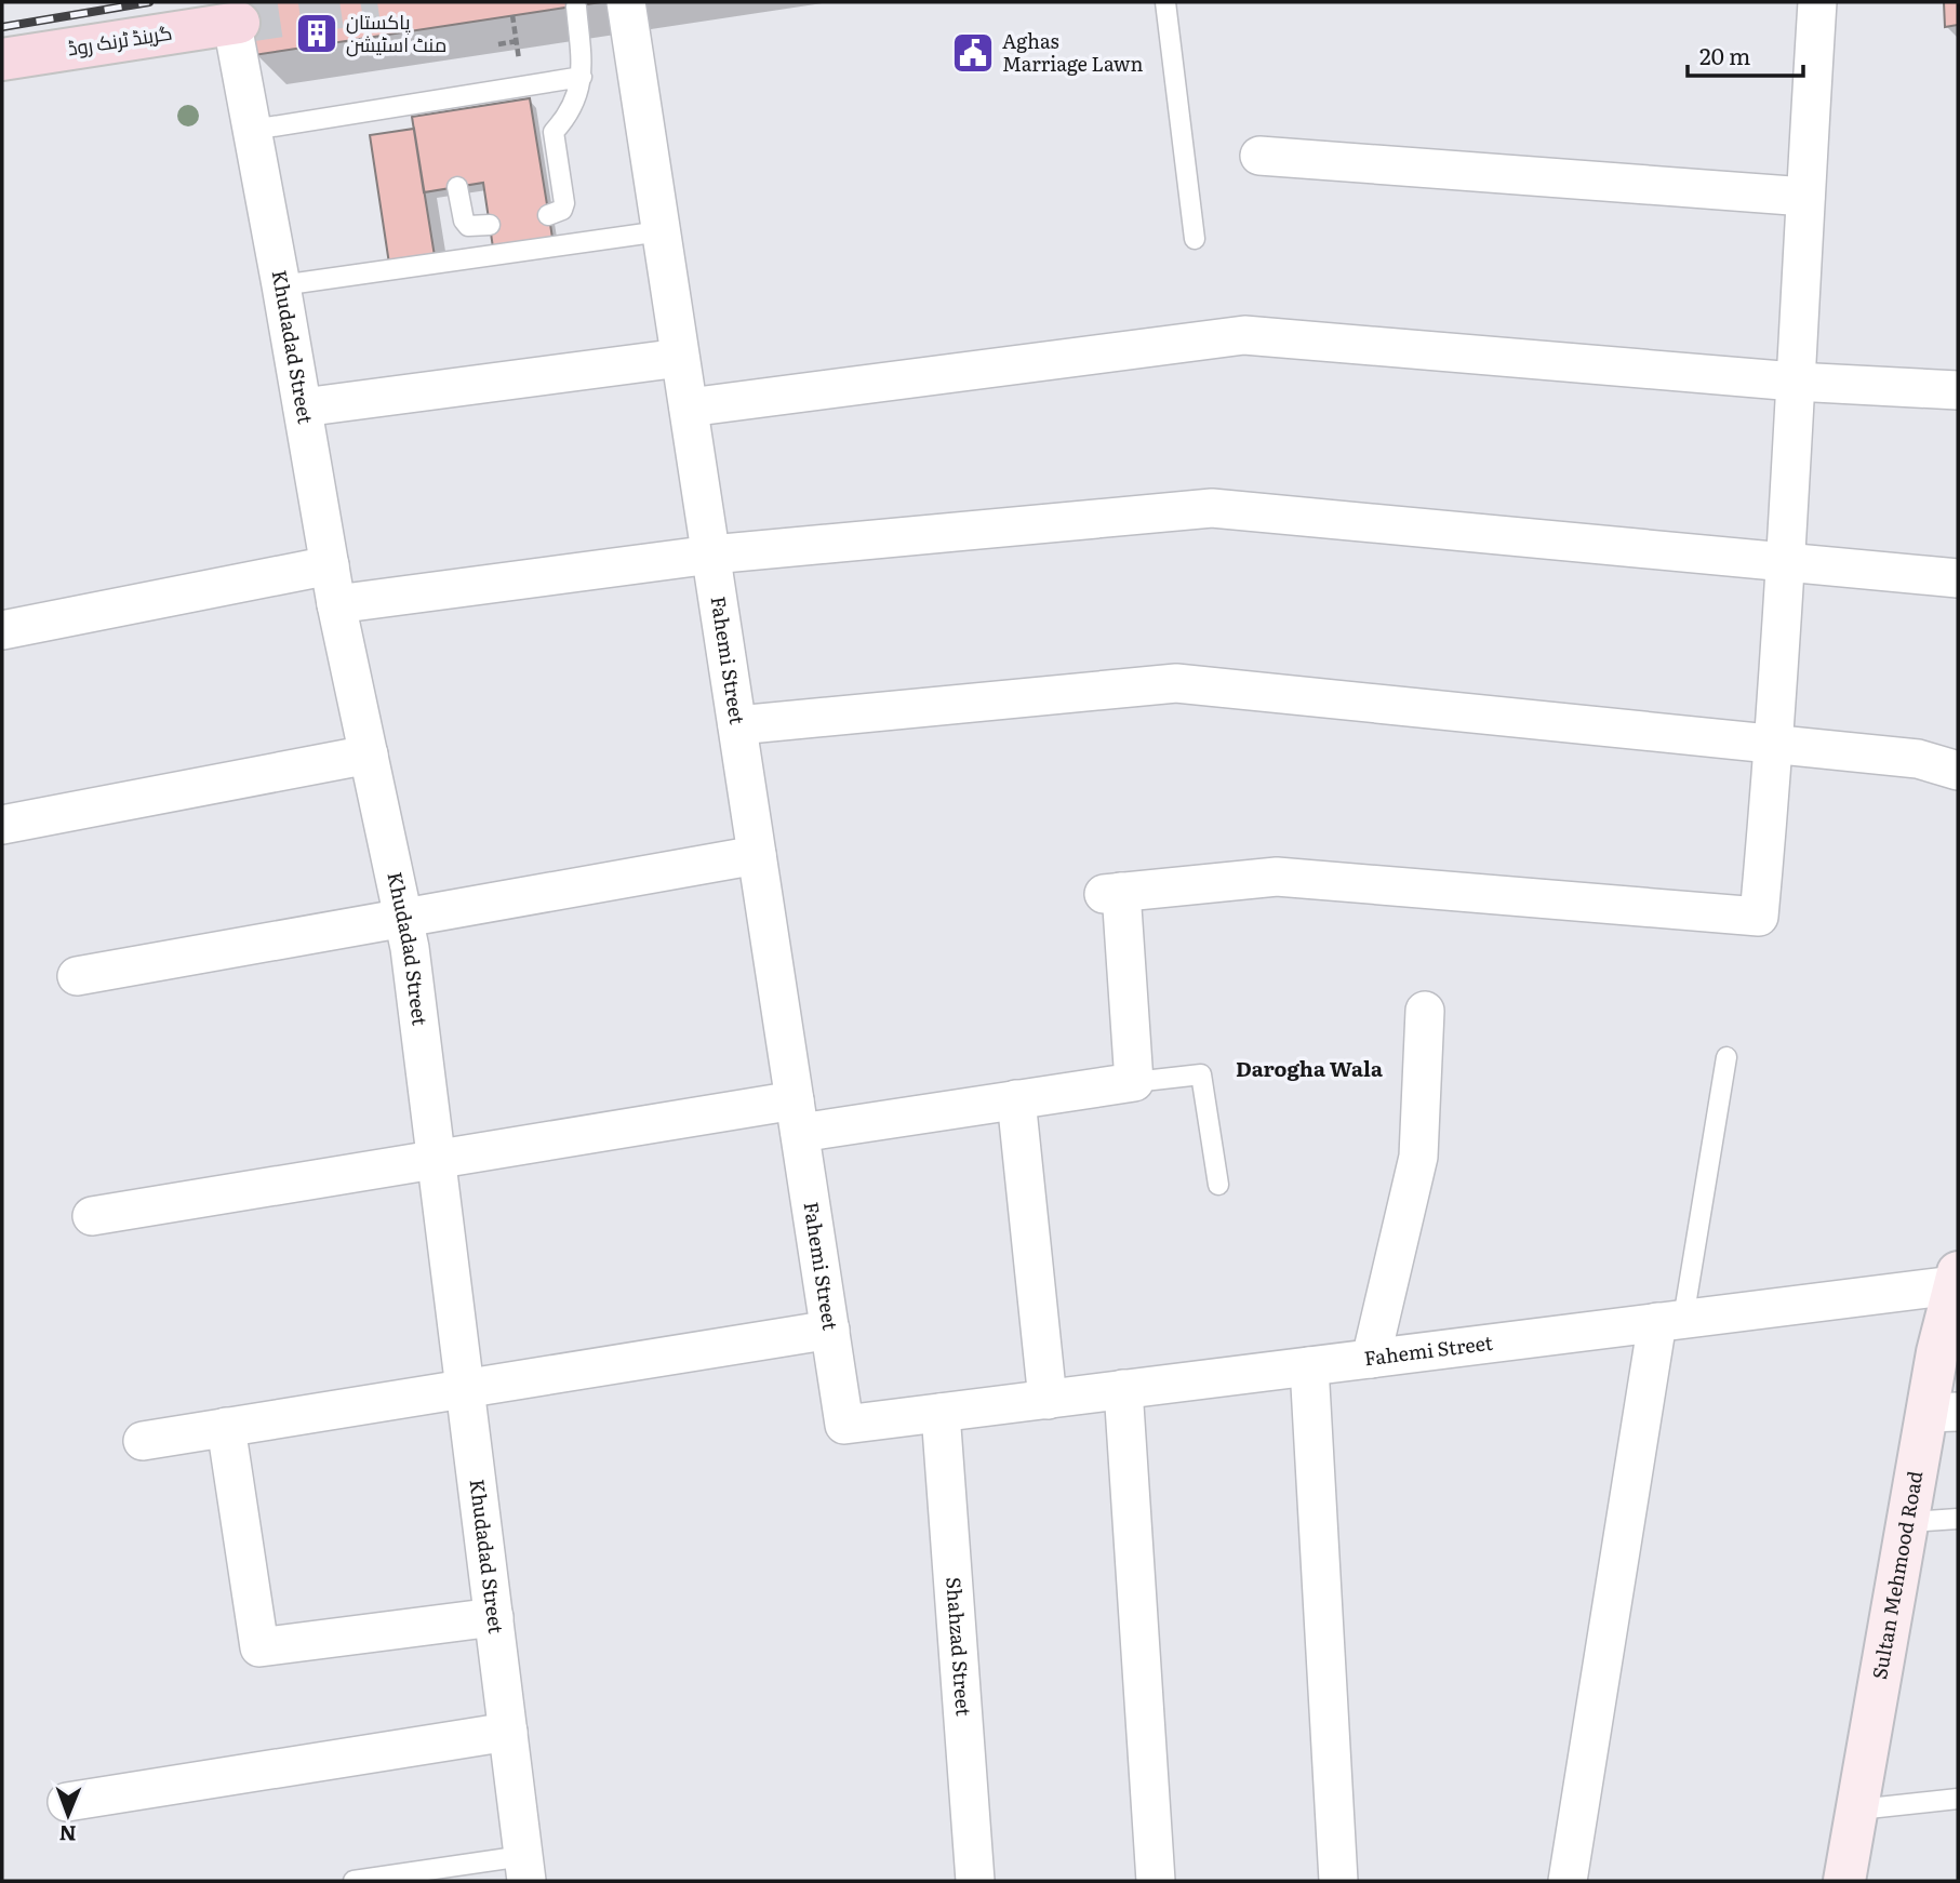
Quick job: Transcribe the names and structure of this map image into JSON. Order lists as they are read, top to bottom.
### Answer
{
  "streets": {
    "main road": ["گرینڈ ٹرنک روڈ"],
    "street": [
      "Khudadad Street",
      "Fahemi Street",
      "Sultan Mehmood Road",
      "Shahzad Street"
    ]
  },
  "crossings": [
    ["گرینڈ ٹرنک روڈ", "Khudadad Street"],
    ["Fahemi Street", "Sultan Mehmood Road"],
    ["Fahemi Street", "Shahzad Street"]
  ],
  "districts": ["Darogha Wala"],
  "places": {
    "building": ["پاکستان منٹ اسٹیشن"],
    "public building": ["Aghas Marriage Lawn"]
  },
  "scale_bar": "20 m",
  "north": "bottom"
}
